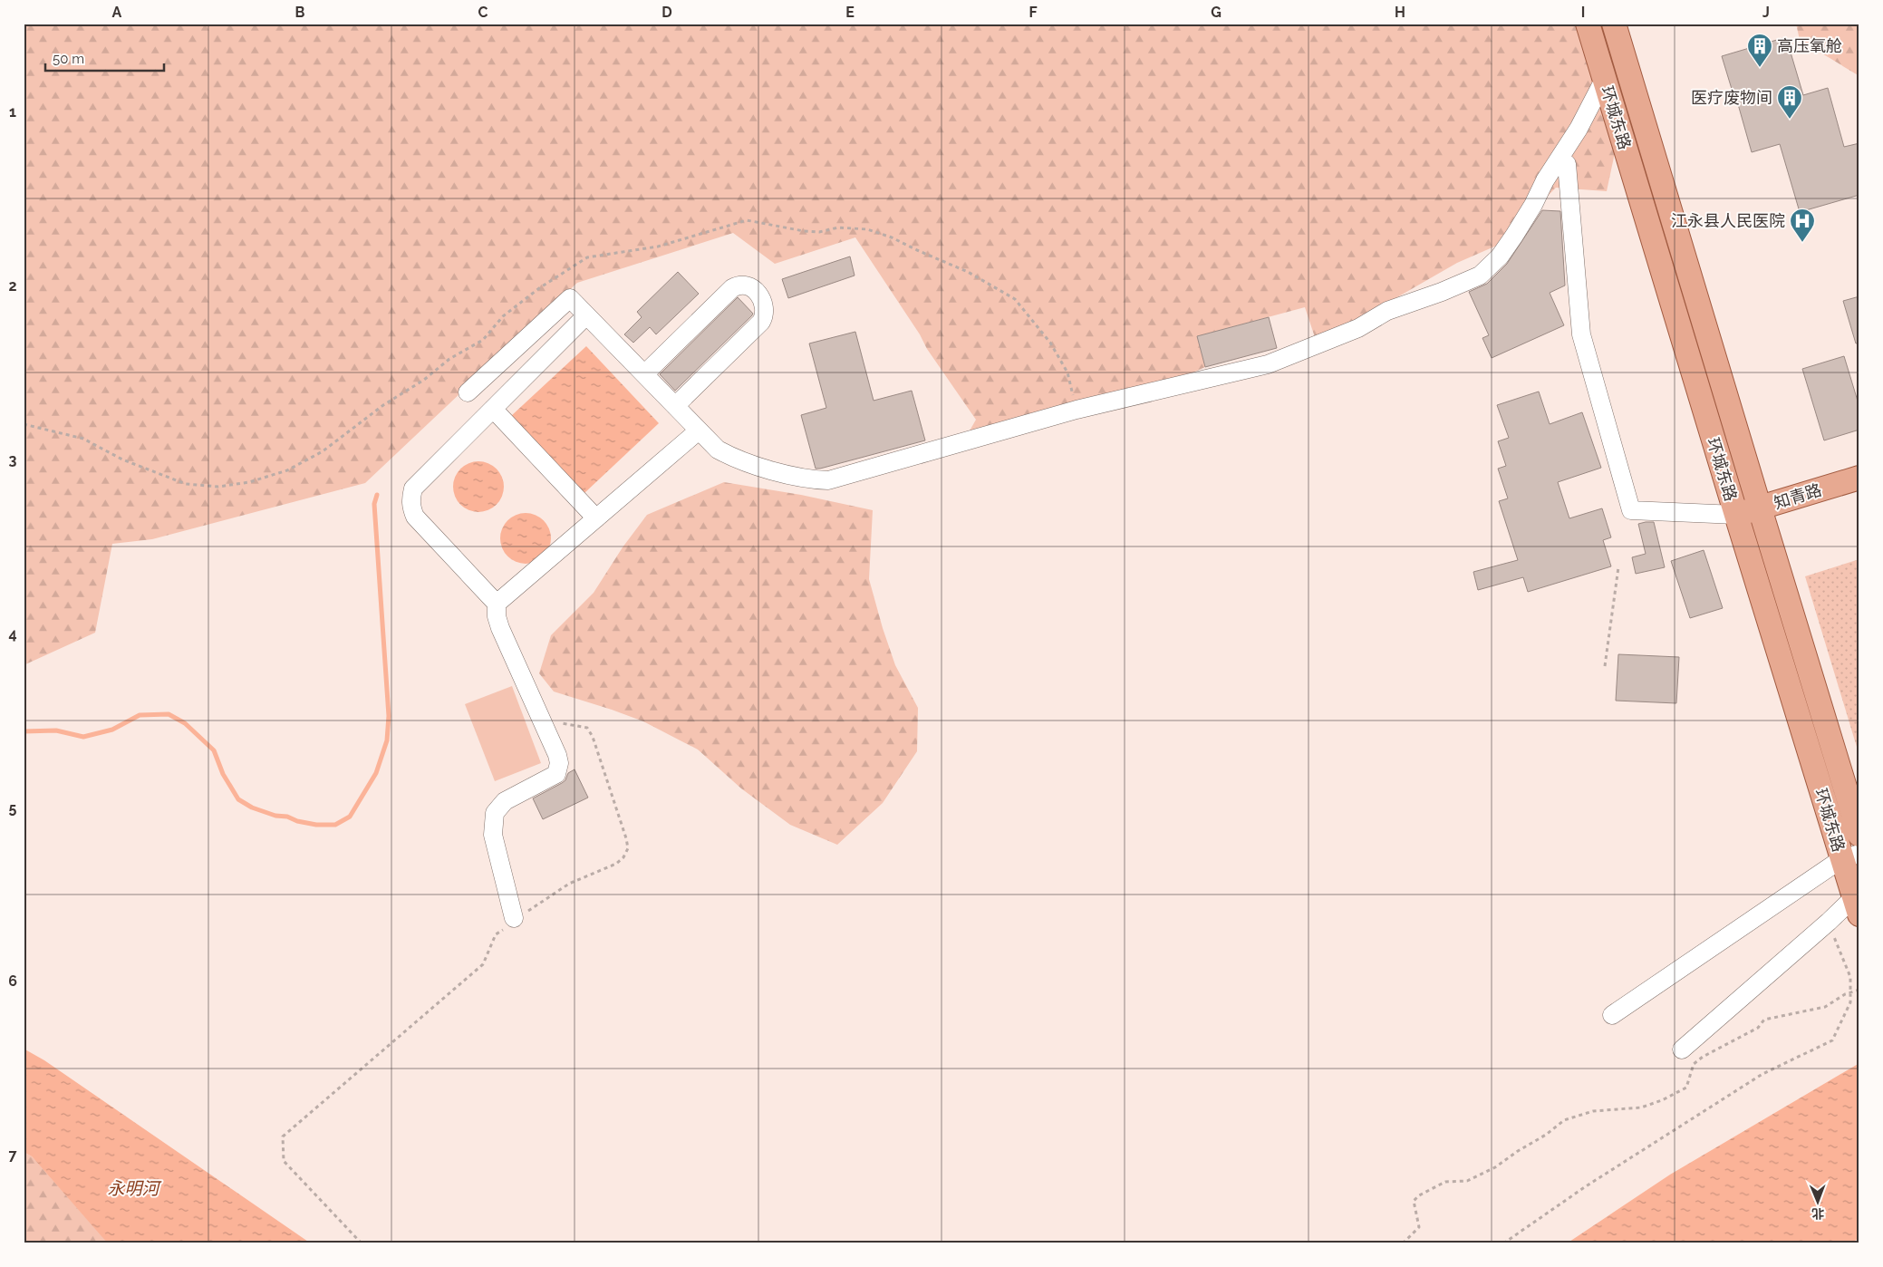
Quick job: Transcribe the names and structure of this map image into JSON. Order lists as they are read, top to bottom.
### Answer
{
  "streets": {
    "main road": ["环城东路", "知青路"]
  },
  "crossings": [
    ["环城东路", "知青路"]
  ],
  "water": ["永明河"],
  "places": {
    "building": ["高压氧舱", "医疗废物间"],
    "hospital": ["江永县人民医院"]
  },
  "scale_bar": "50 m",
  "north": "bottom",
  "grid": {
    "columns": [
      "A",
      "B",
      "C",
      "D",
      "E",
      "F",
      "G",
      "H",
      "I",
      "J"
    ],
    "rows": [
      "1",
      "2",
      "3",
      "4",
      "5",
      "6",
      "7"
    ]
  }
}
